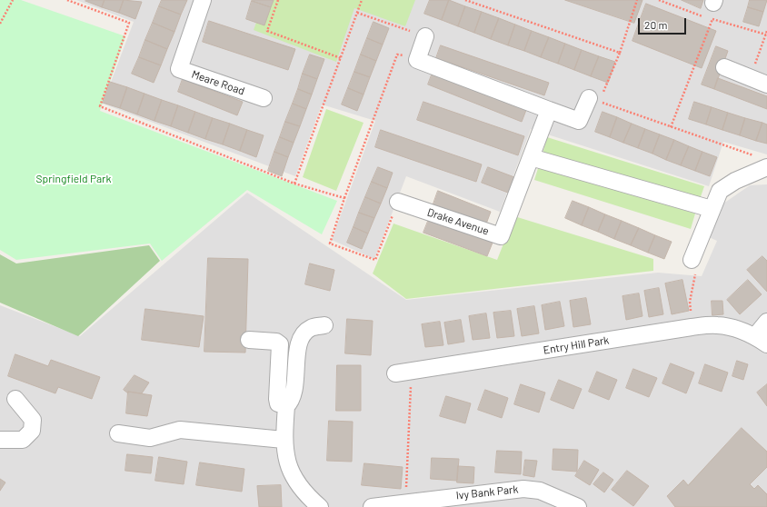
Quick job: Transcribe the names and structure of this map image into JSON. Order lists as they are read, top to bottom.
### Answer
{
  "streets": {
    "street": [
      "Meare Road",
      "Drake Avenue",
      "Entry Hill Park",
      "Ivy Bank Park"
    ]
  },
  "parks": ["Springfield Park"],
  "scale_bar": "20 m"
}
